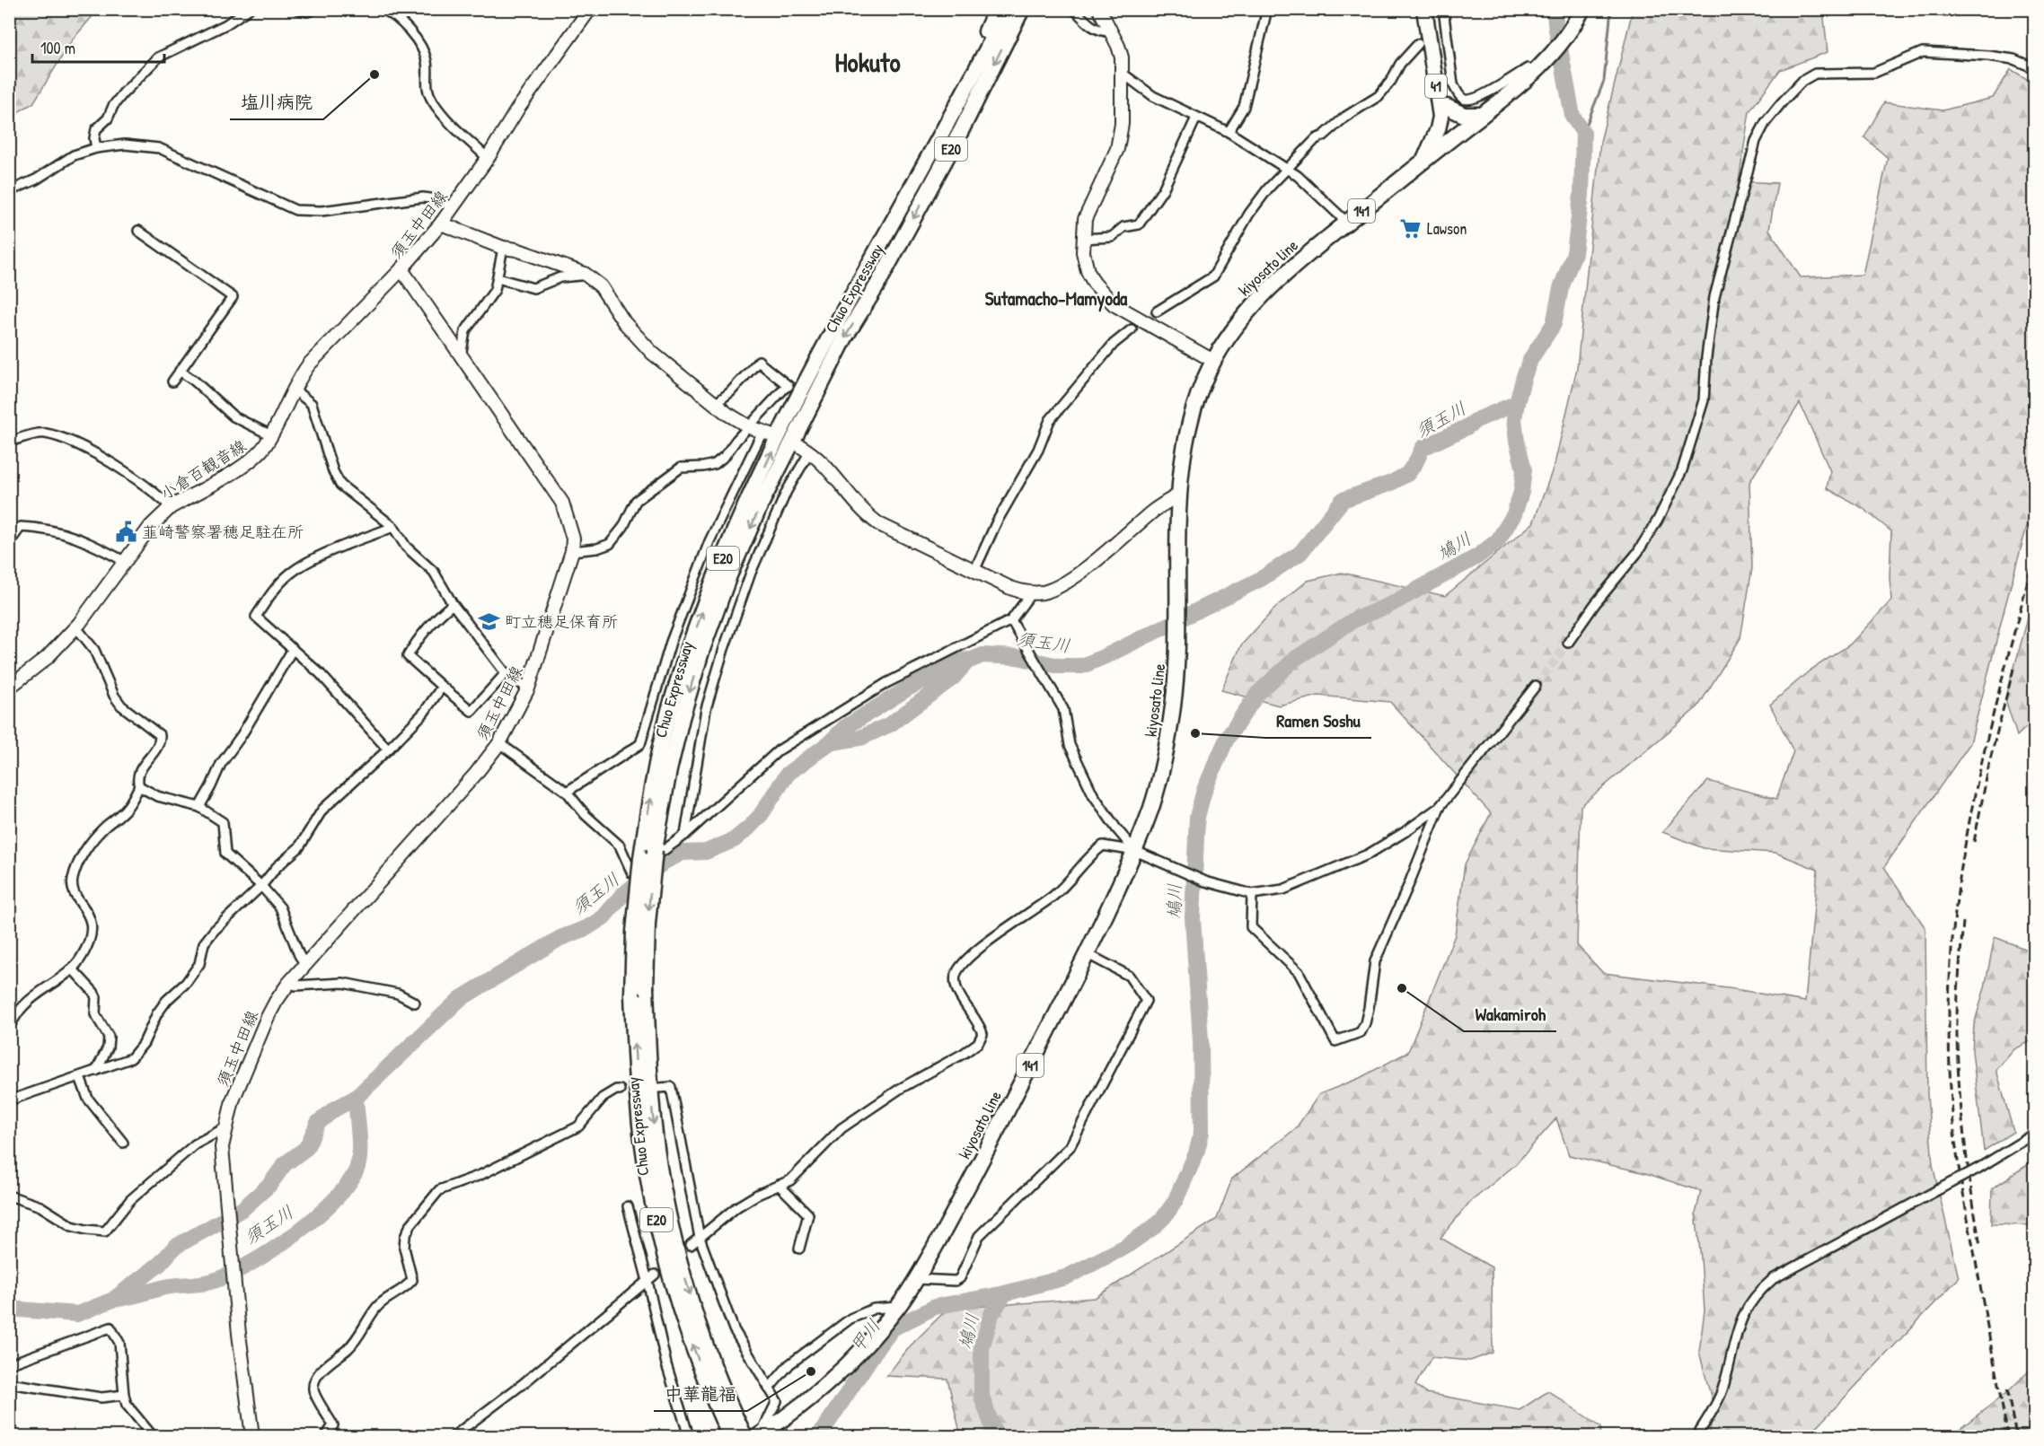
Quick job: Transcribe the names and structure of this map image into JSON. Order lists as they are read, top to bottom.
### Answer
{
  "streets": {
    "highway": [
      "41",
      "E20",
      "141",
      "kiyosato line",
      "Chuo Expressway"
    ],
    "main road": ["須玉中田線", "小倉百観音線"]
  },
  "crossings": [
    ["41", "kiyosato line"],
    ["須玉中田線", "小倉百観音線"]
  ],
  "districts": ["Hokuto", "Sutamacho-Mamyoda"],
  "water": ["須玉川", "鳩川", "甲川"],
  "places": {
    "other": [
      "塩川病院",
      "Ramen Soshu",
      "Wakamiroh",
      "中華龍福"
    ],
    "supermarket": ["Lawson"],
    "public building": ["韮崎警察署穂足駐在所"],
    "school or university": ["町立穂足保育所"]
  },
  "scale_bar": "100 m"
}
